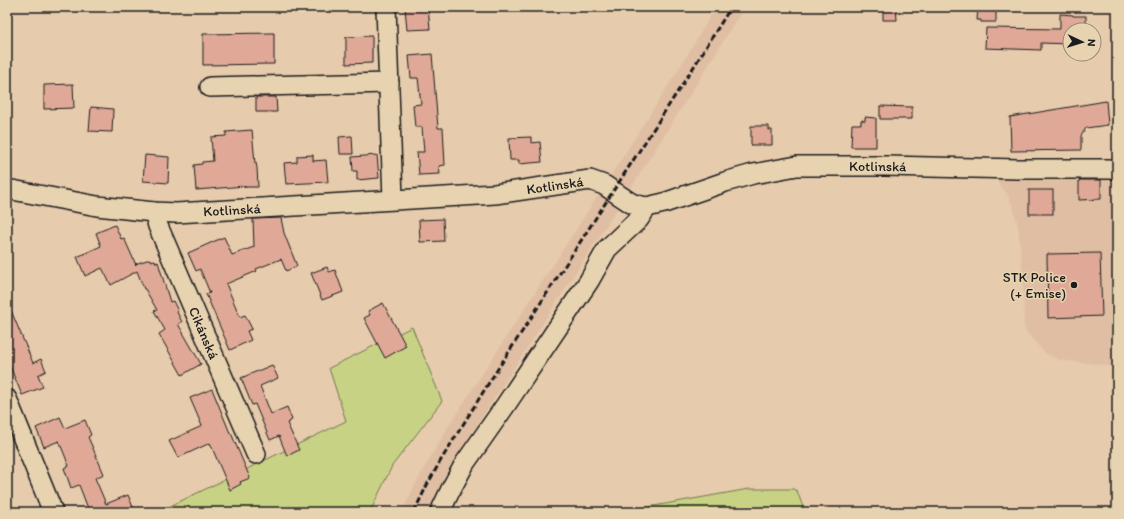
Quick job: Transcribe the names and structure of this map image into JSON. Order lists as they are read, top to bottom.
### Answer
{
  "streets": {
    "street": ["Kotlinská", "Cikánská"]
  },
  "crossings": [
    ["Kotlinská", "Cikánská"]
  ],
  "places": ["STK Police (+ Emise)"],
  "north": "right"
}
